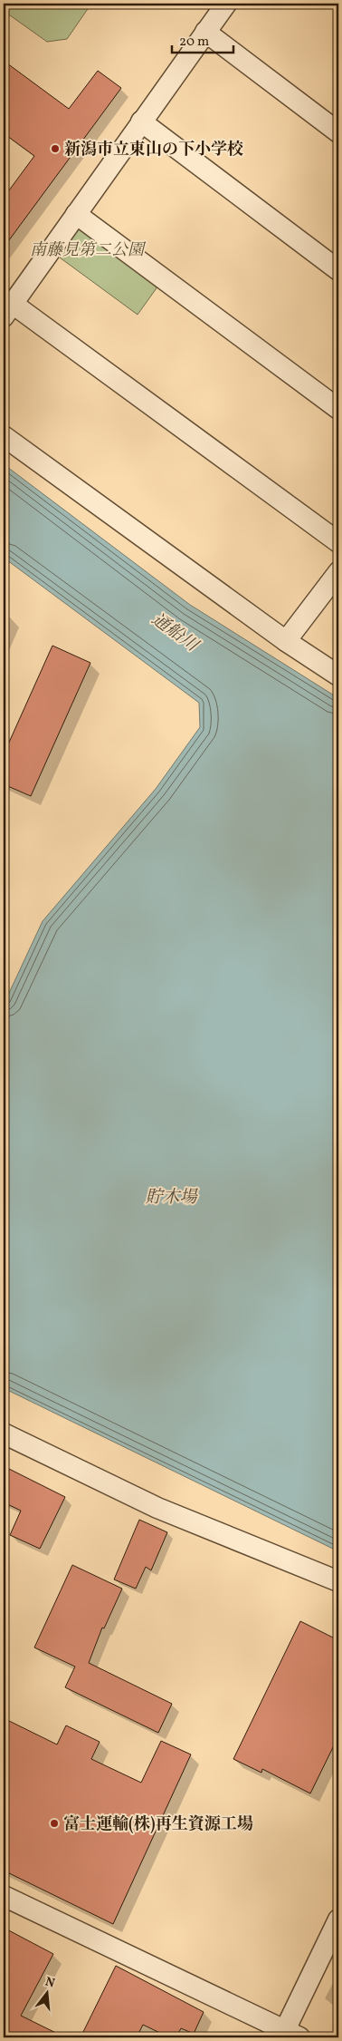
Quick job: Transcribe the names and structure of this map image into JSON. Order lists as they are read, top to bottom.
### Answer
{
  "water": ["通船川", "貯木場"],
  "parks": ["南藤見第二公園"],
  "places": ["新潟市立東山の下小学校", "富士運輸(株)再生資源工場"],
  "scale_bar": "20 m",
  "north": "top"
}
